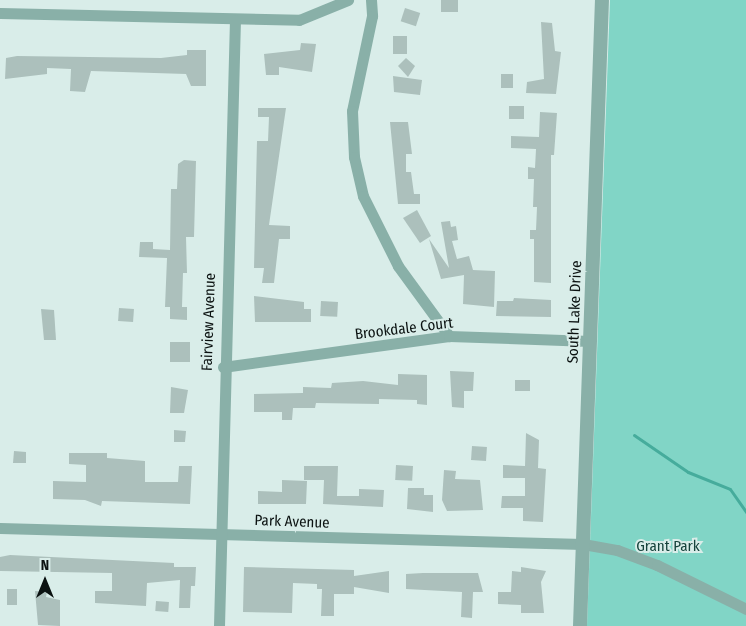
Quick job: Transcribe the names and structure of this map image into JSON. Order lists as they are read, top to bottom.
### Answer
{
  "streets": {
    "street": [
      "South Lake Drive",
      "Fairview Avenue",
      "Brookdale Court",
      "Park Avenue"
    ]
  },
  "crossings": [
    ["South Lake Drive", "Brookdale Court"],
    ["South Lake Drive", "Park Avenue"],
    ["Fairview Avenue", "Brookdale Court"],
    ["Fairview Avenue", "Park Avenue"]
  ],
  "parks": ["Grant Park"],
  "north": "top"
}
